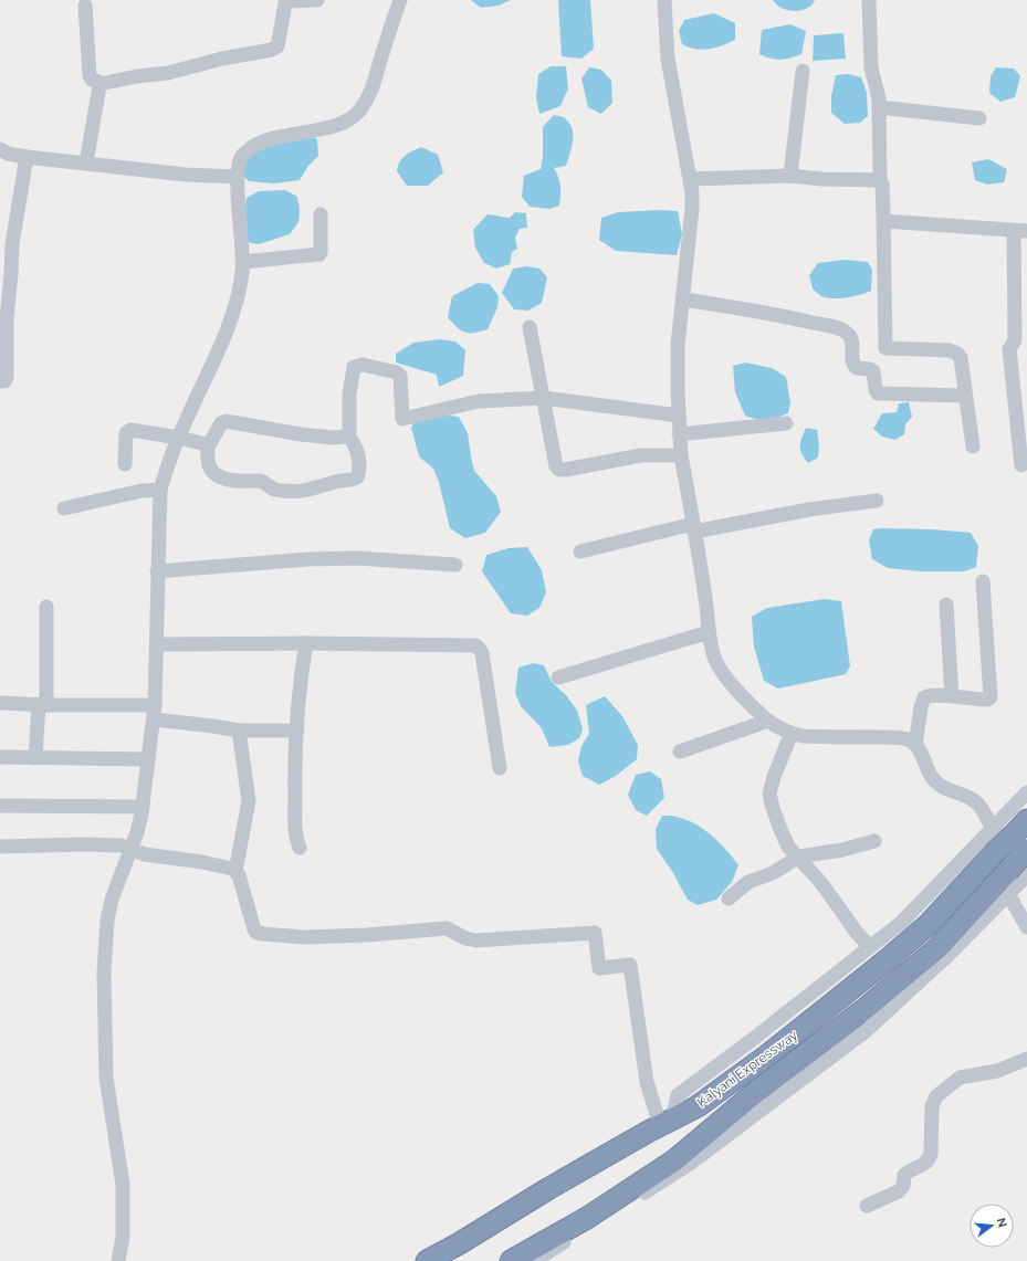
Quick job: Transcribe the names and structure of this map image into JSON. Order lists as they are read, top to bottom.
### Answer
{
  "streets": {
    "highway": ["Kalyani Expressway"]
  },
  "north": "right"
}
